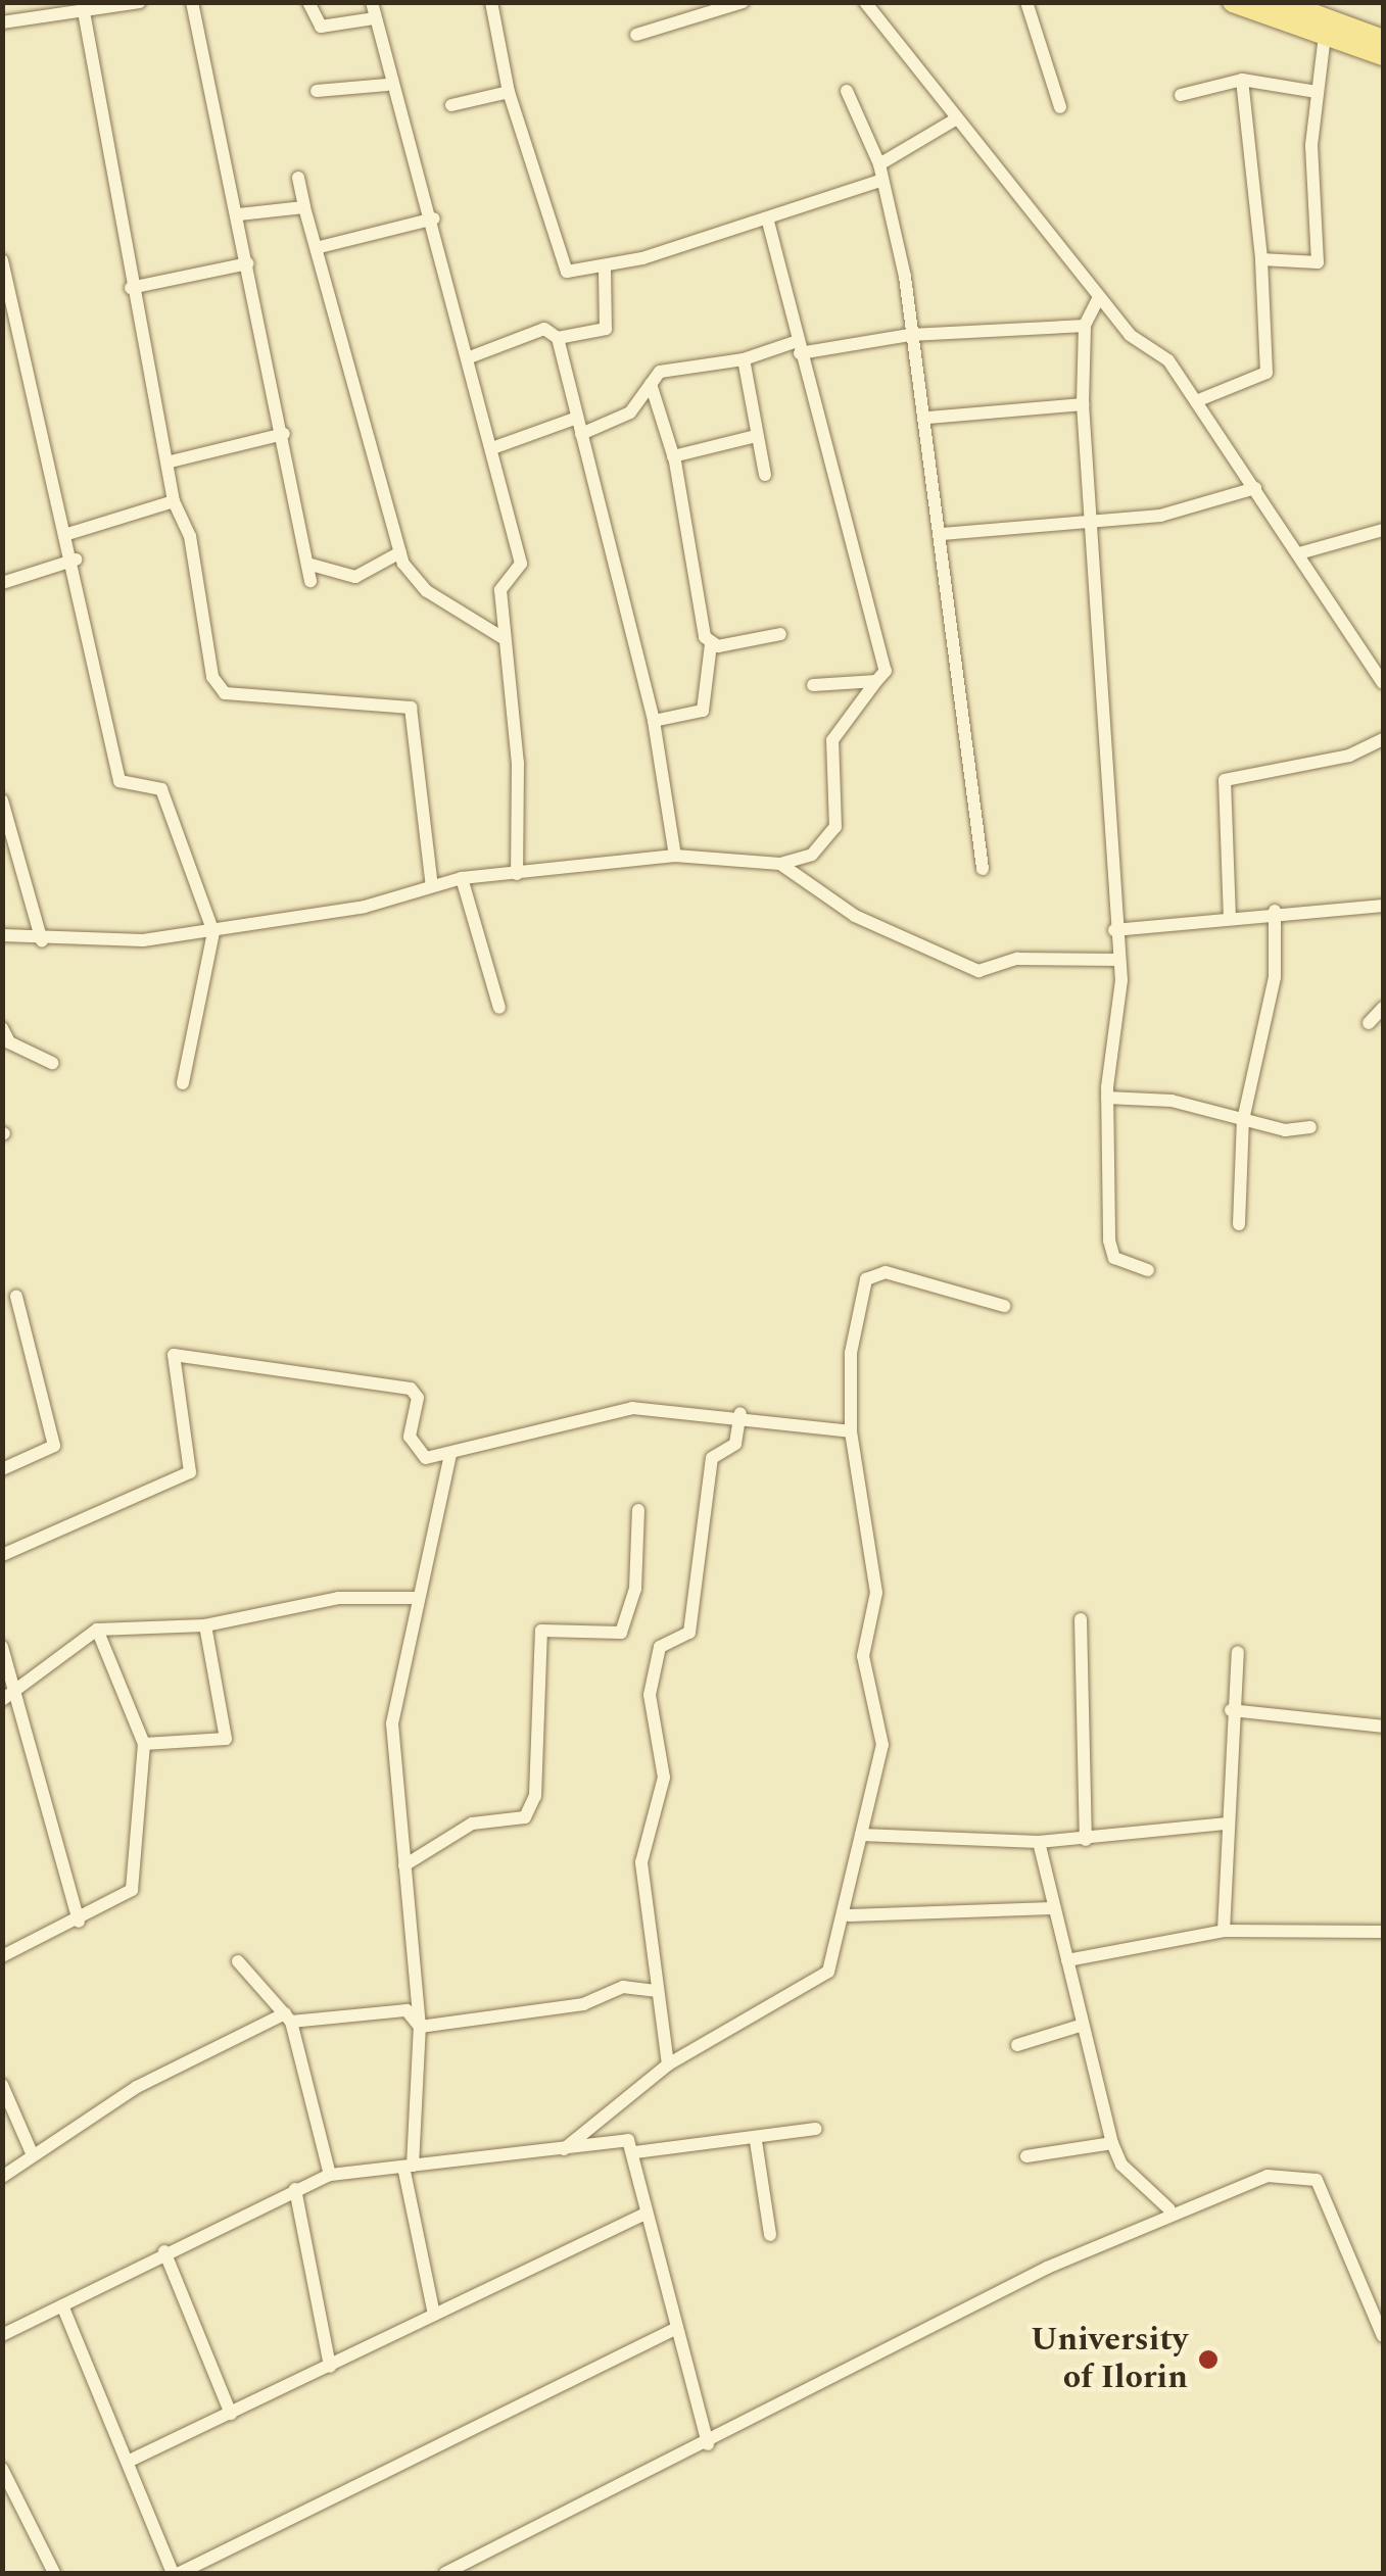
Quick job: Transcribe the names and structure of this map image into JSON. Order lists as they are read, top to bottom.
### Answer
{
  "places": ["University of Ilorin"]
}
